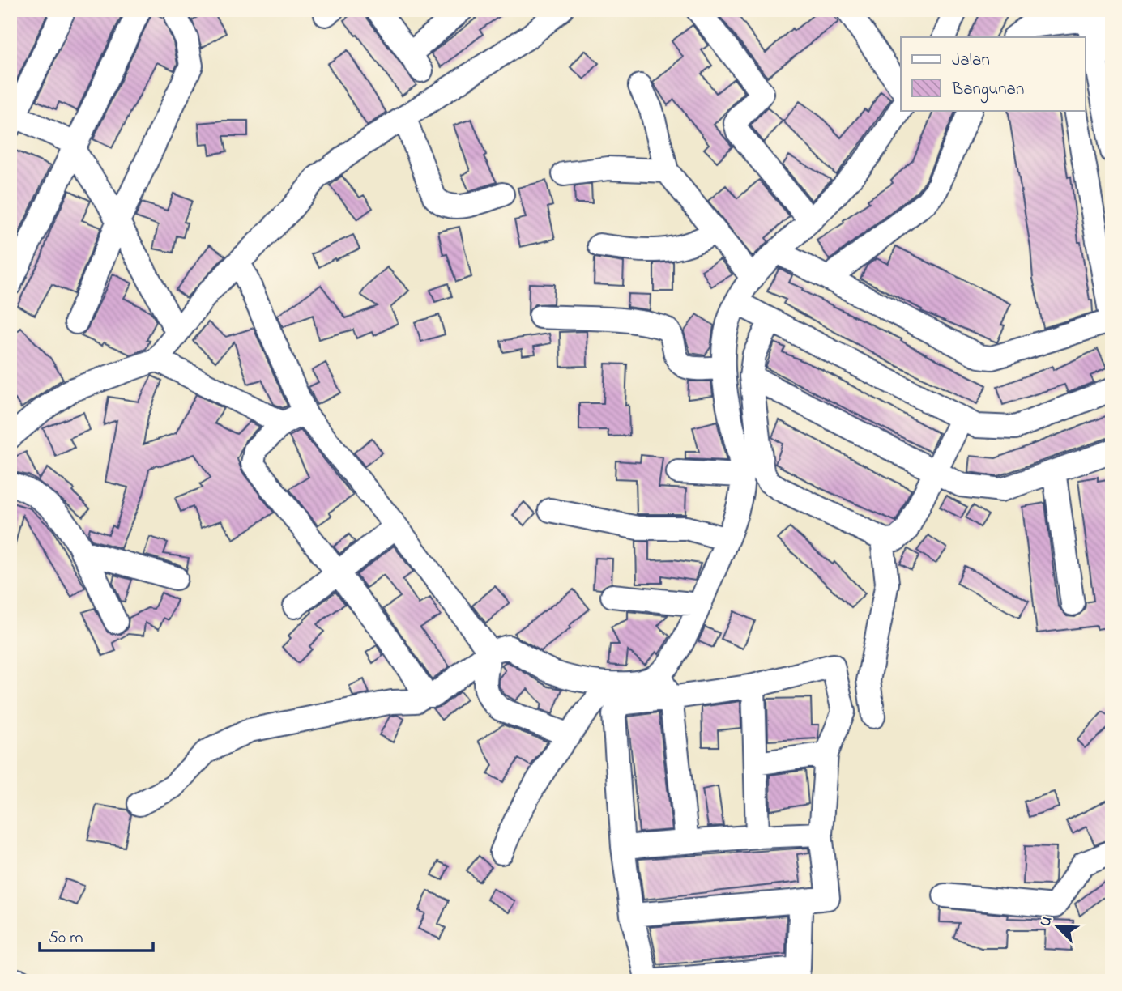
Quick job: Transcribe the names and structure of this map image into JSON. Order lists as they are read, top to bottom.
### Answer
{
  "legend": ["Jalan", "Bangunan"],
  "scale_bar": "50 m",
  "north": "top left"
}
